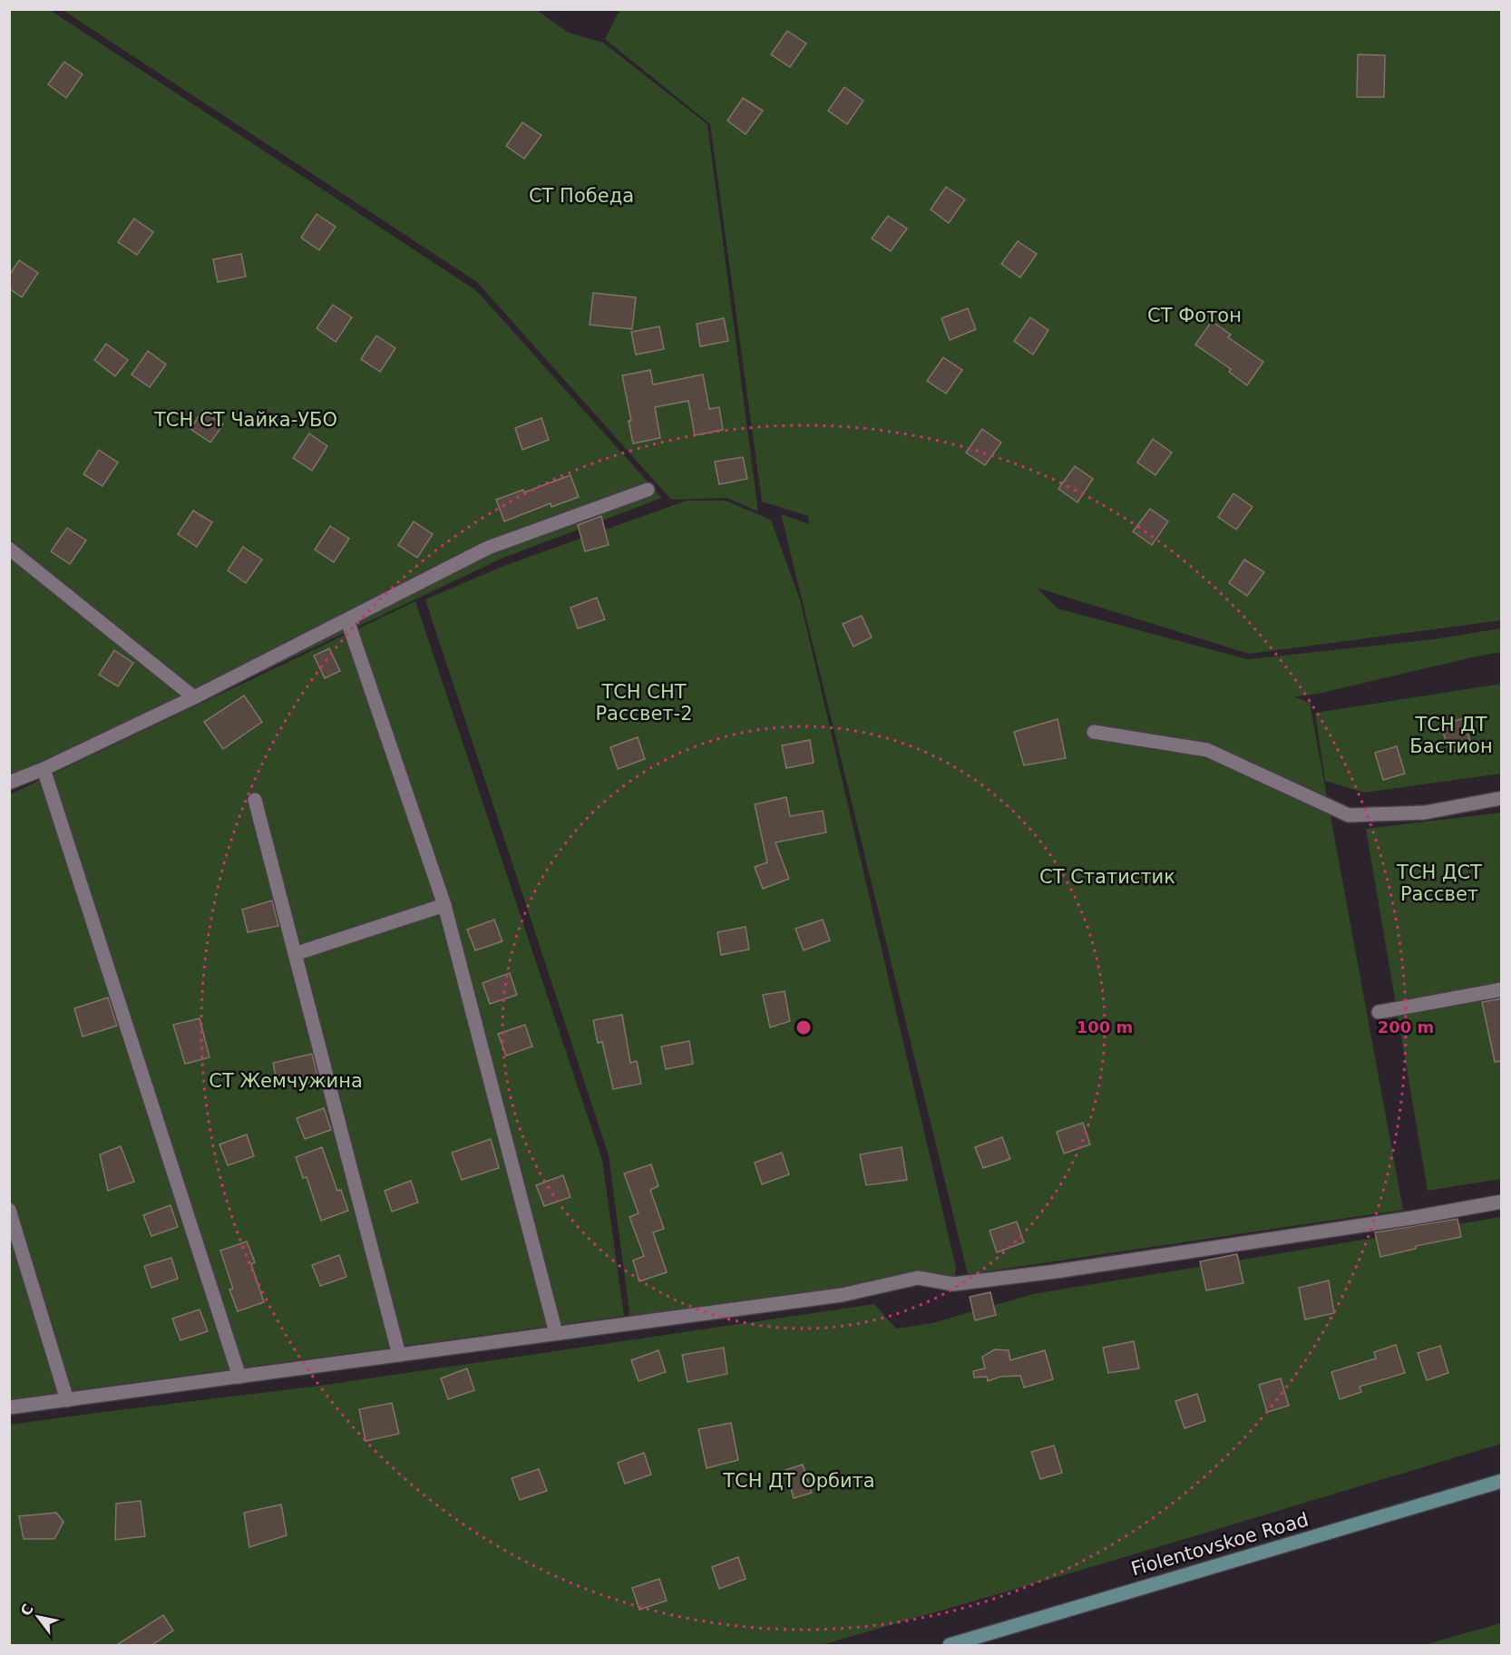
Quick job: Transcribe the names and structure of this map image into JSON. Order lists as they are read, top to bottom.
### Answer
{
  "streets": {
    "main road": ["Fiolentovskoe Road"]
  },
  "parks": [
    "СТ Победа",
    "СТ Фотон",
    "ТСН СТ Чайка-УБО",
    "ТСН СНТ Рассвет-2",
    "ТСН ДТ Бастион",
    "ТСН ДСТ Рассвет",
    "СТ Статистик",
    "СТ Жемчужина",
    "ТСН ДТ Орбита"
  ],
  "north": "top left",
  "rings": ["100 m", "200 m"]
}
